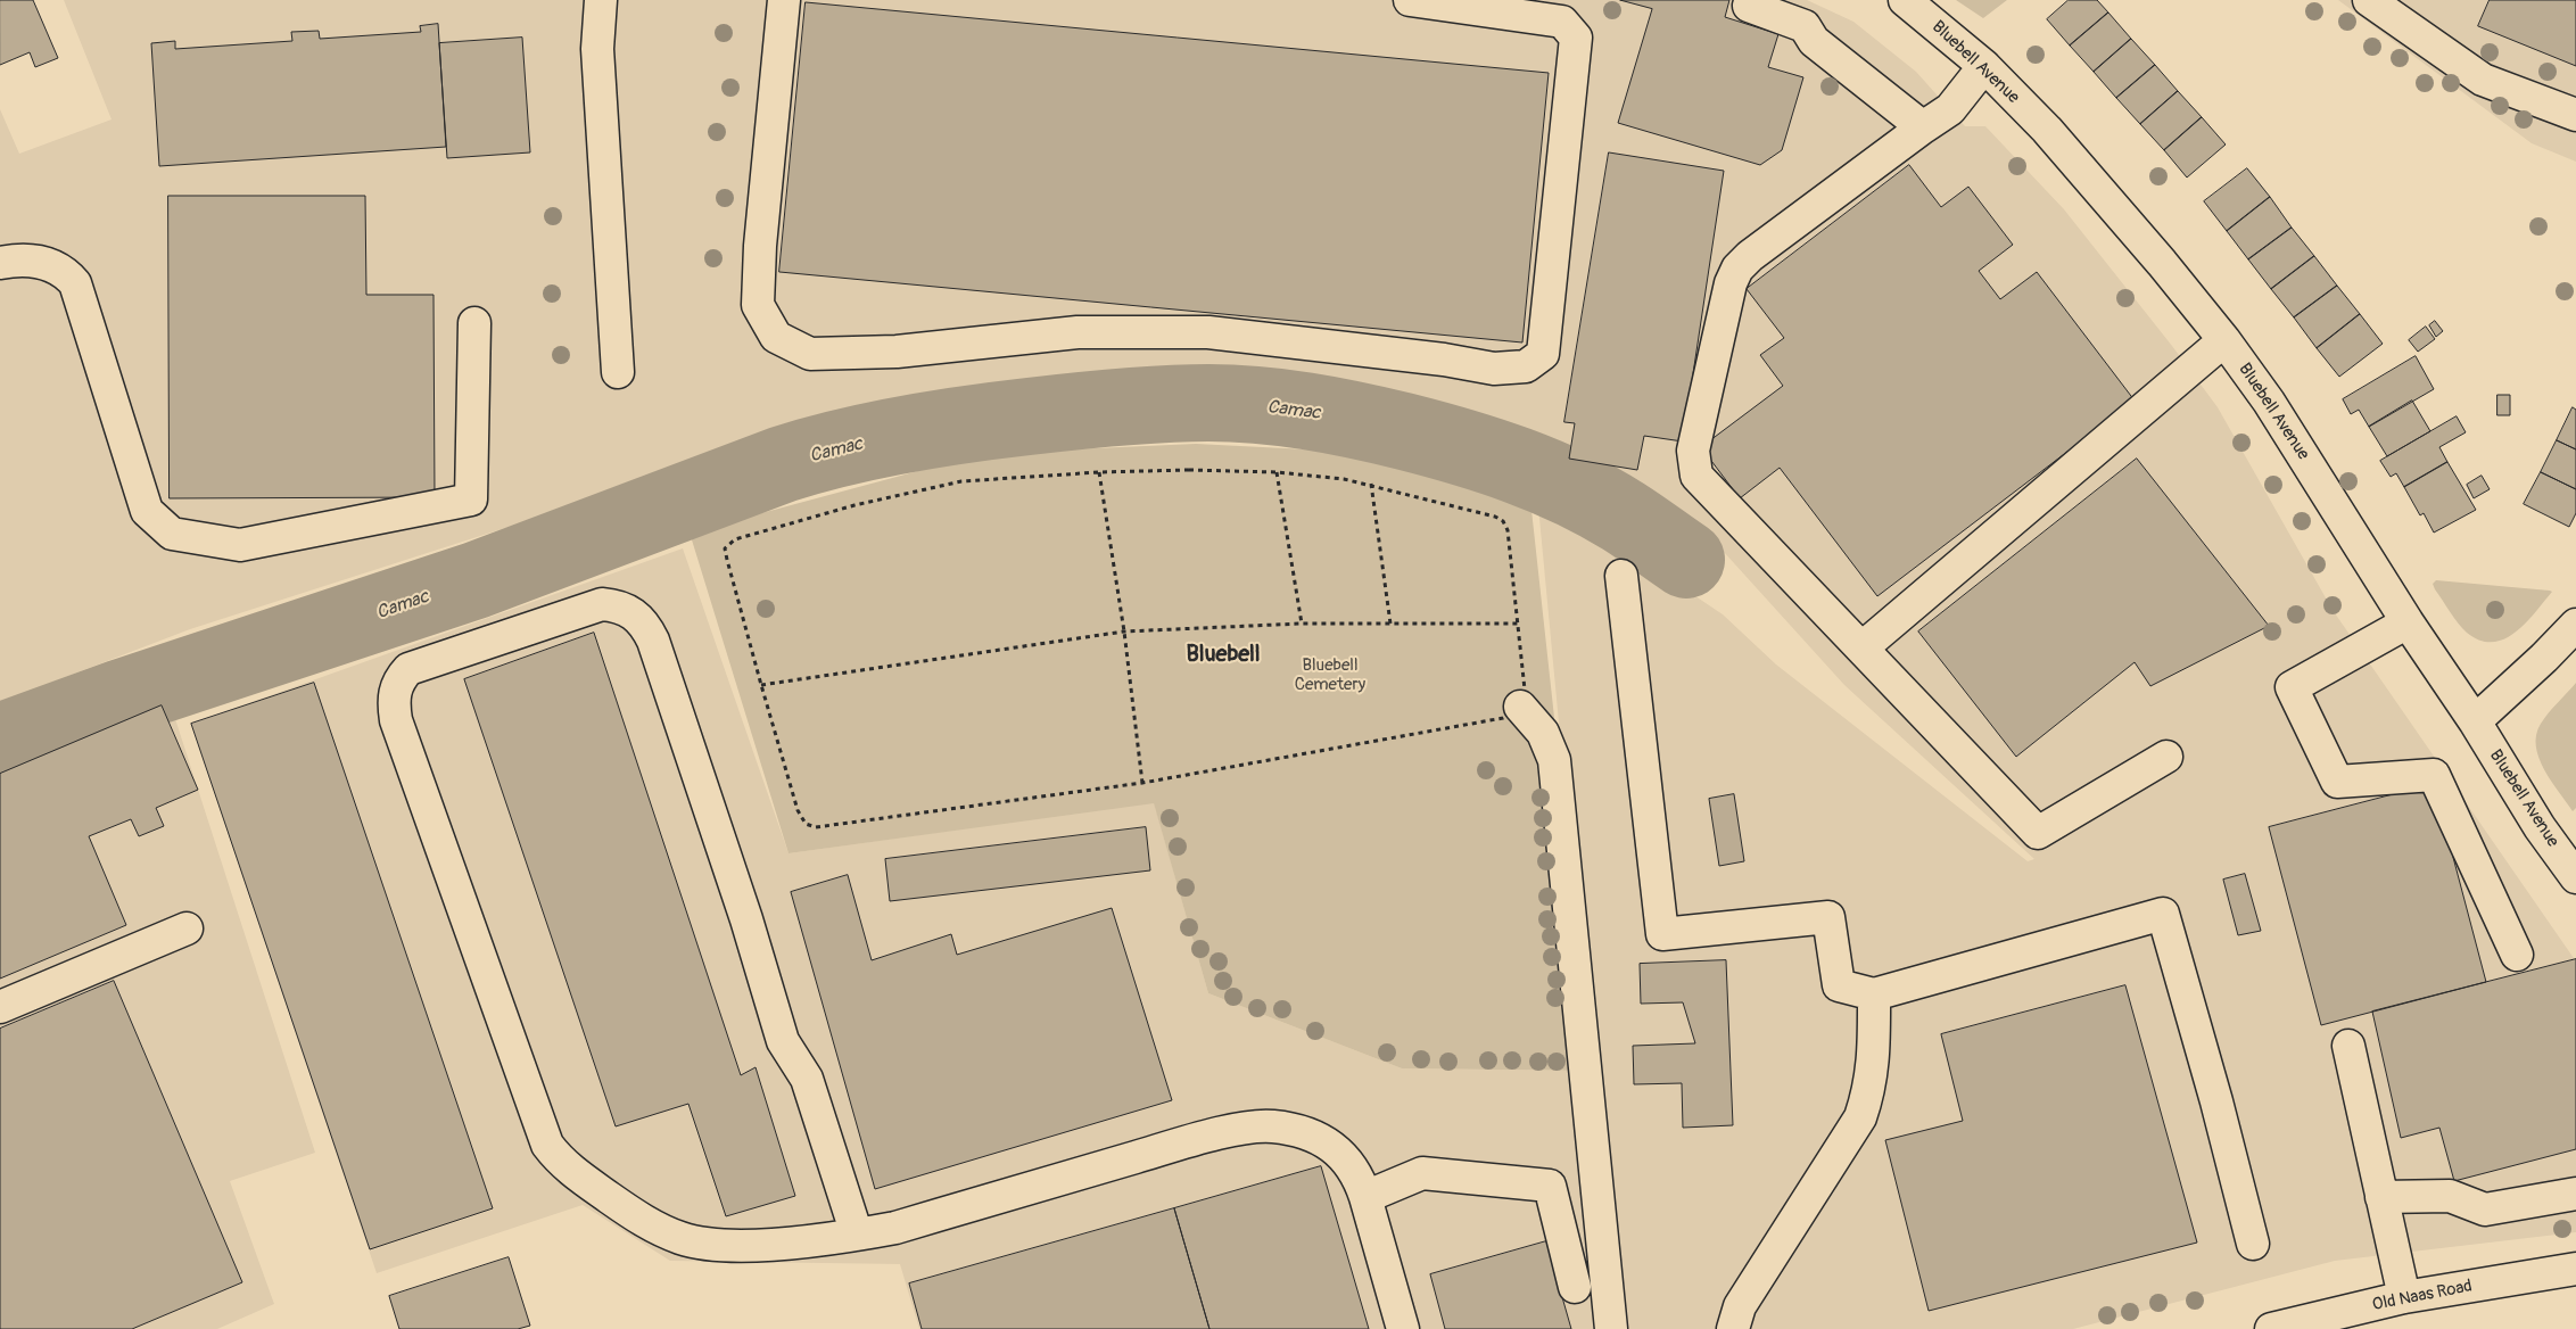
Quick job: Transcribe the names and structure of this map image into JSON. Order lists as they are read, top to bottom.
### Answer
{
  "streets": {
    "street": ["Bluebell Avenue", "Old Naas Road"]
  },
  "districts": ["Bluebell"],
  "water": ["Camac"],
  "parks": ["Bluebell Cemetery"]
}
